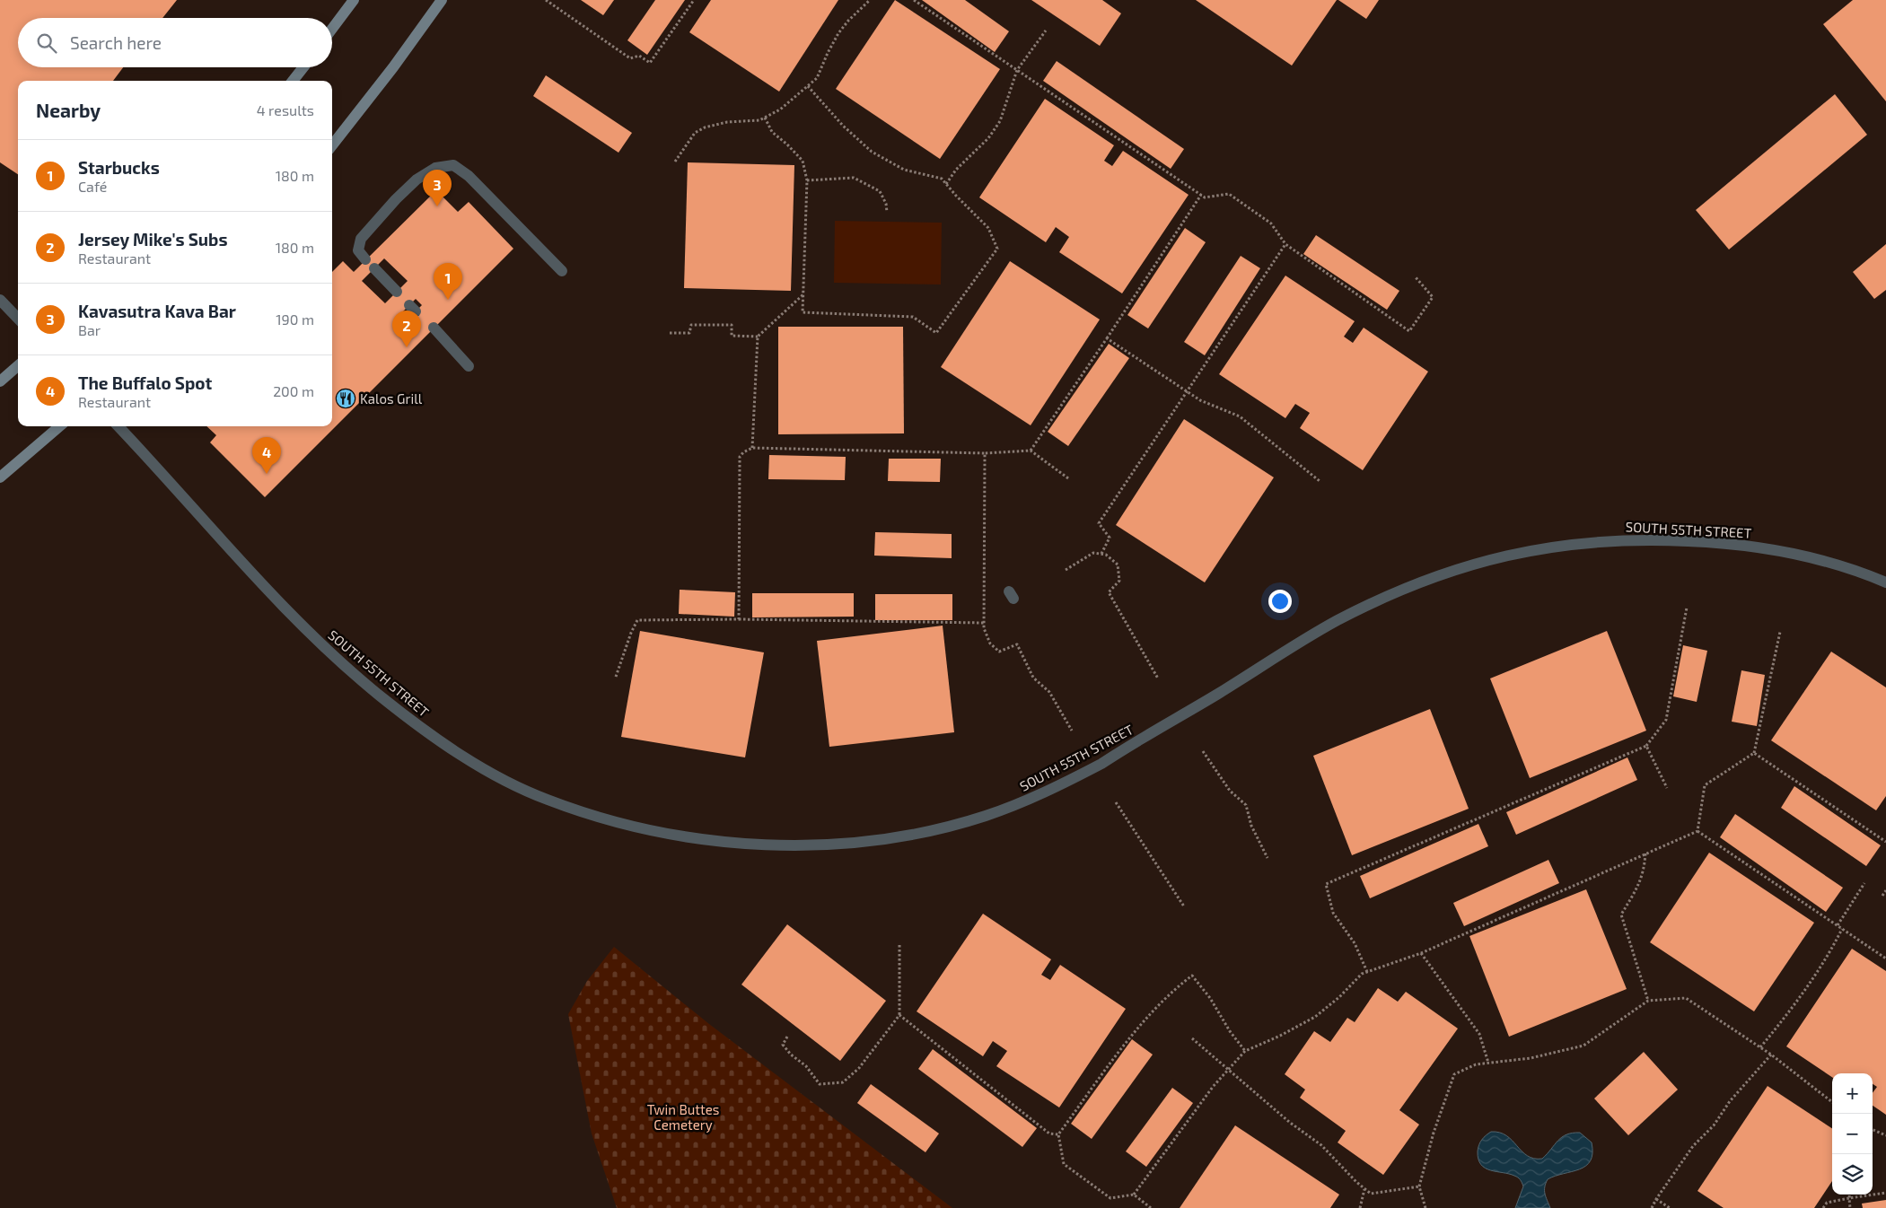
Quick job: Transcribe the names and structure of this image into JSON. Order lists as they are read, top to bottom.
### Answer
{
  "streets": {
    "street": ["SOUTH 55TH STREET"]
  },
  "parks": ["Twin Buttes Cemetery"],
  "places": {
    "restaurant": ["Kalos Grill"]
  },
  "page": {
    "search": "Search here",
    "heading": ["Nearby", "4 results"],
    "list": [
      {
        "mark": "1",
        "name": "Starbucks",
        "note": "Café",
        "value": "180 m"
      },
      {
        "mark": "2",
        "name": "Jersey Mike's Subs",
        "note": "Restaurant",
        "value": "180 m"
      },
      {
        "mark": "3",
        "name": "Kavasutra Kava Bar",
        "note": "Bar",
        "value": "190 m"
      },
      {
        "mark": "4",
        "name": "The Buffalo Spot",
        "note": "Restaurant",
        "value": "200 m"
      }
    ],
    "pins": [
      "3",
      "1",
      "2",
      "4"
    ],
    "map_buttons": ["+", "−"]
  }
}
